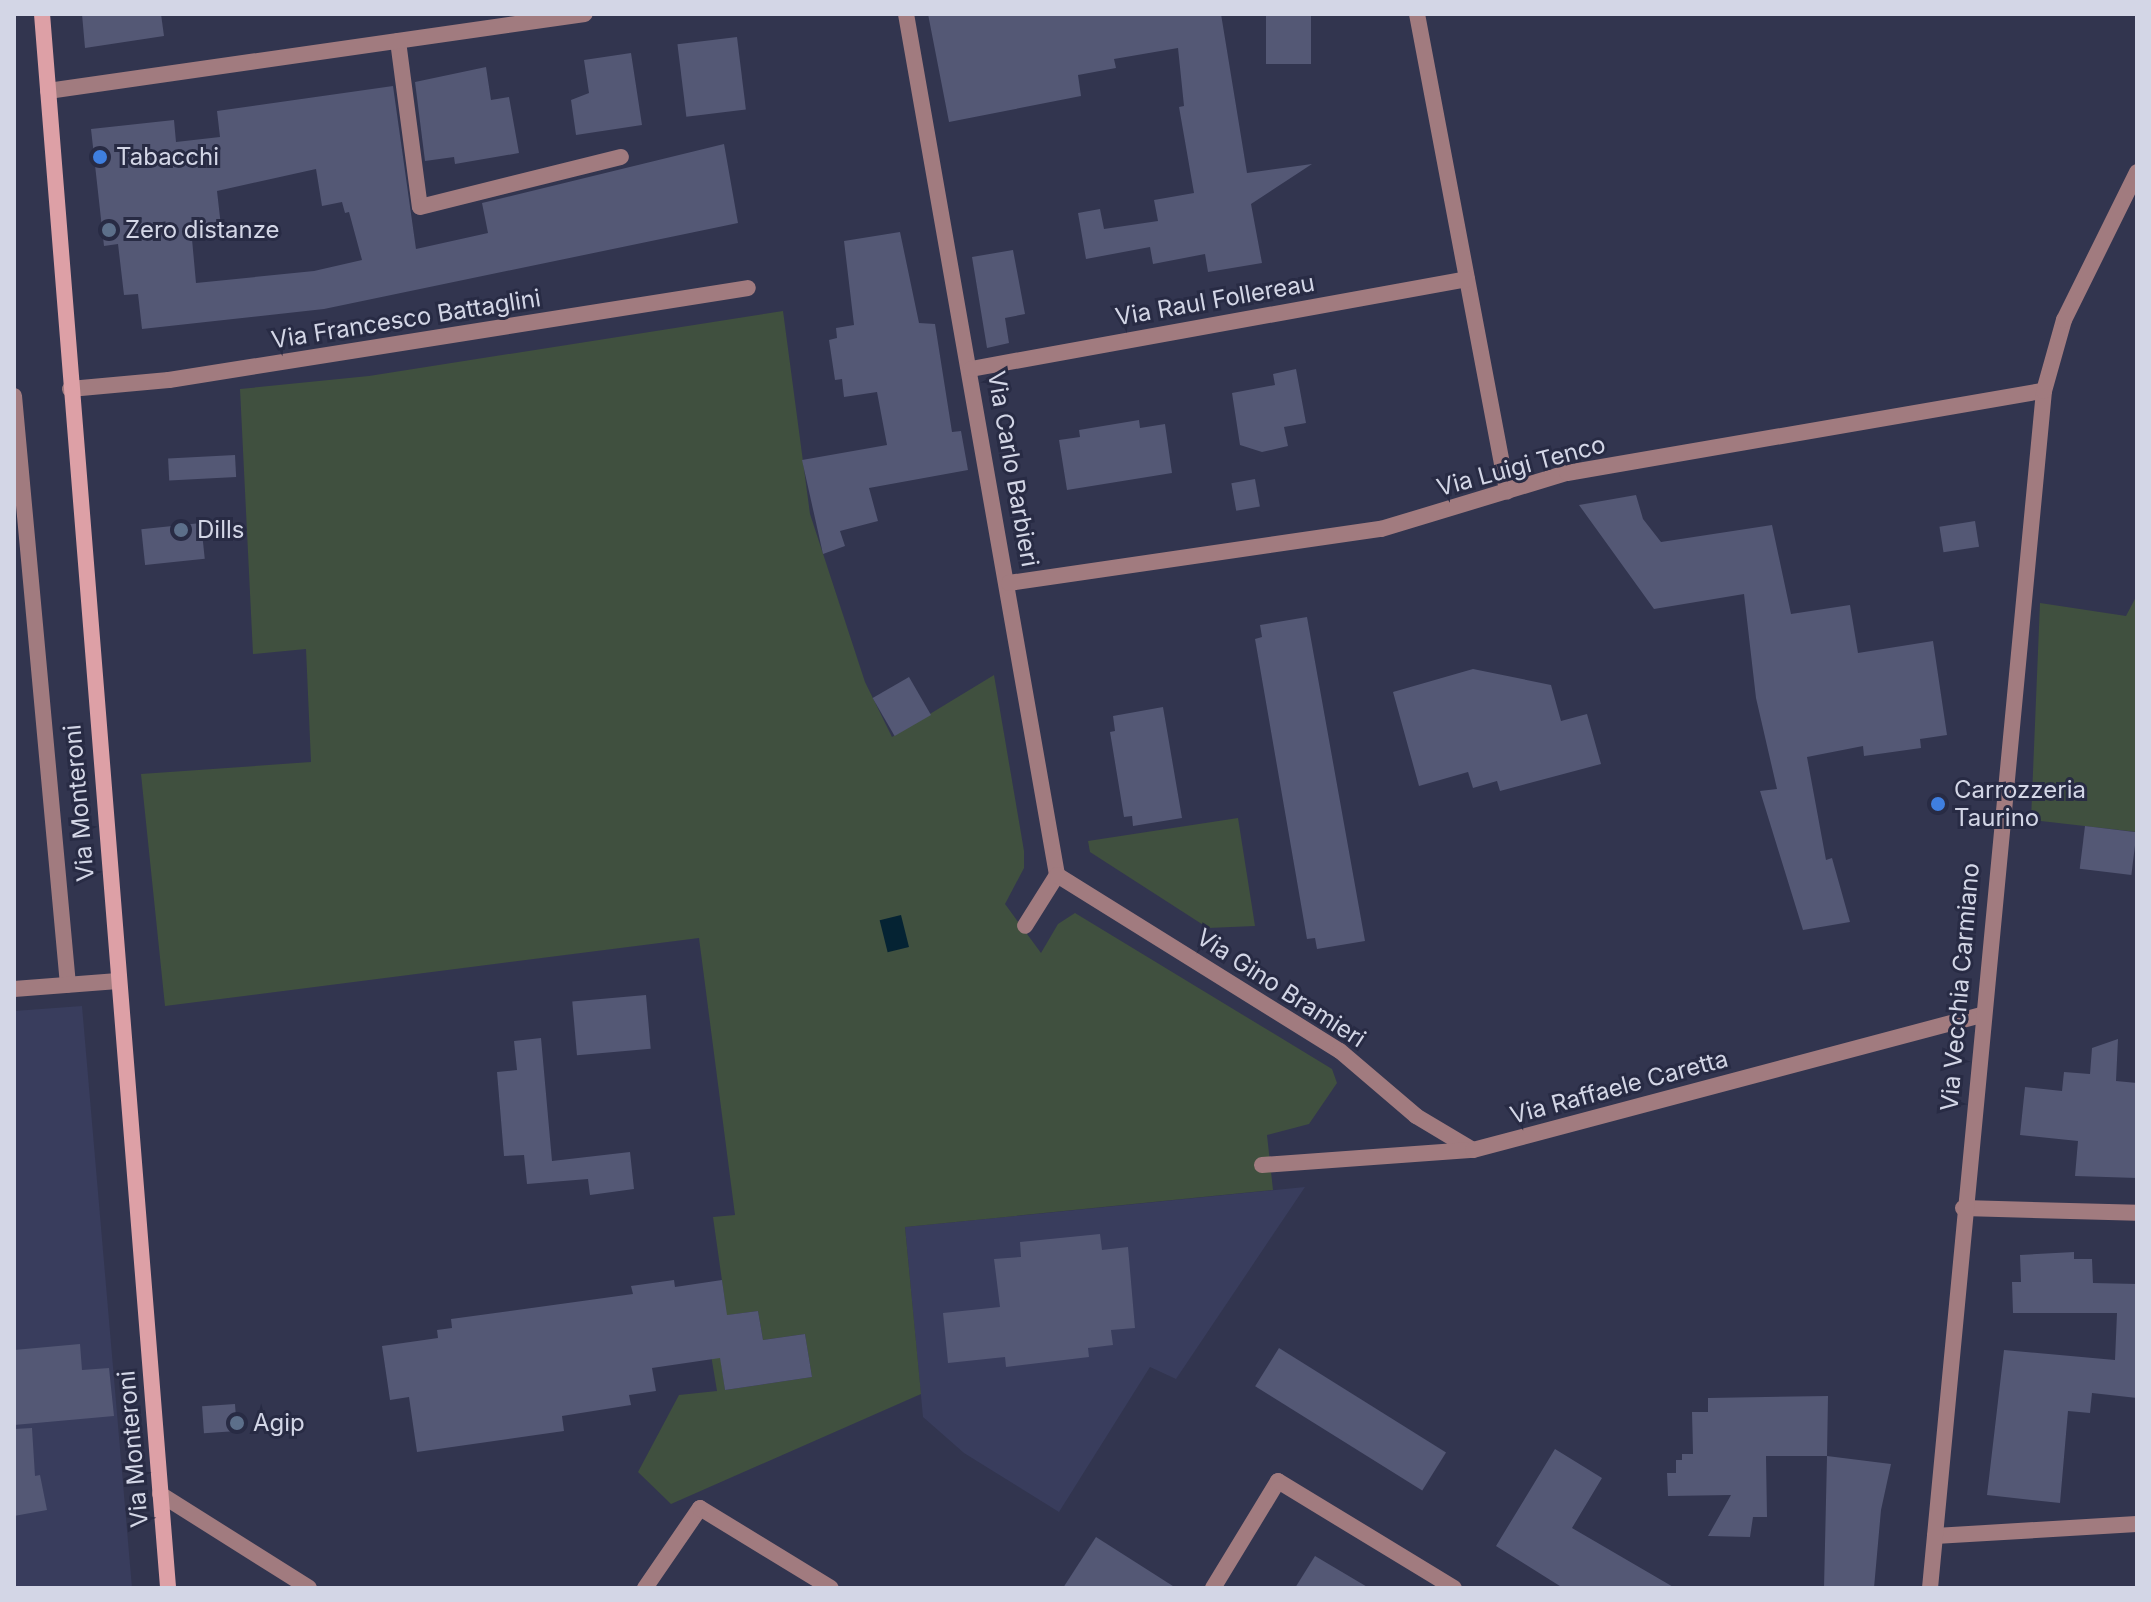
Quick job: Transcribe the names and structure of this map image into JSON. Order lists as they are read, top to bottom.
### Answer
{
  "streets": {
    "main road": ["Via Monteroni"],
    "street": [
      "Via Raul Follereau",
      "Via Francesco Battaglini",
      "Via Luigi Tenco",
      "Via Carlo Barbieri",
      "Via Vecchia Carmiano",
      "Via Gino Bramieri",
      "Via Raffaele Caretta"
    ]
  },
  "crossings": [
    ["Via Raul Follereau", "Via Carlo Barbieri"],
    ["Via Francesco Battaglini", "Via Monteroni"],
    ["Via Luigi Tenco", "Via Carlo Barbieri"],
    ["Via Luigi Tenco", "Via Vecchia Carmiano"],
    ["Via Carlo Barbieri", "Via Gino Bramieri"],
    ["Via Vecchia Carmiano", "Via Raffaele Caretta"],
    ["Via Gino Bramieri", "Via Raffaele Caretta"]
  ],
  "places": [
    "Tabacchi",
    "Zero distanze",
    "Dills",
    "Carrozzeria Taurino",
    "Agip"
  ]
}
